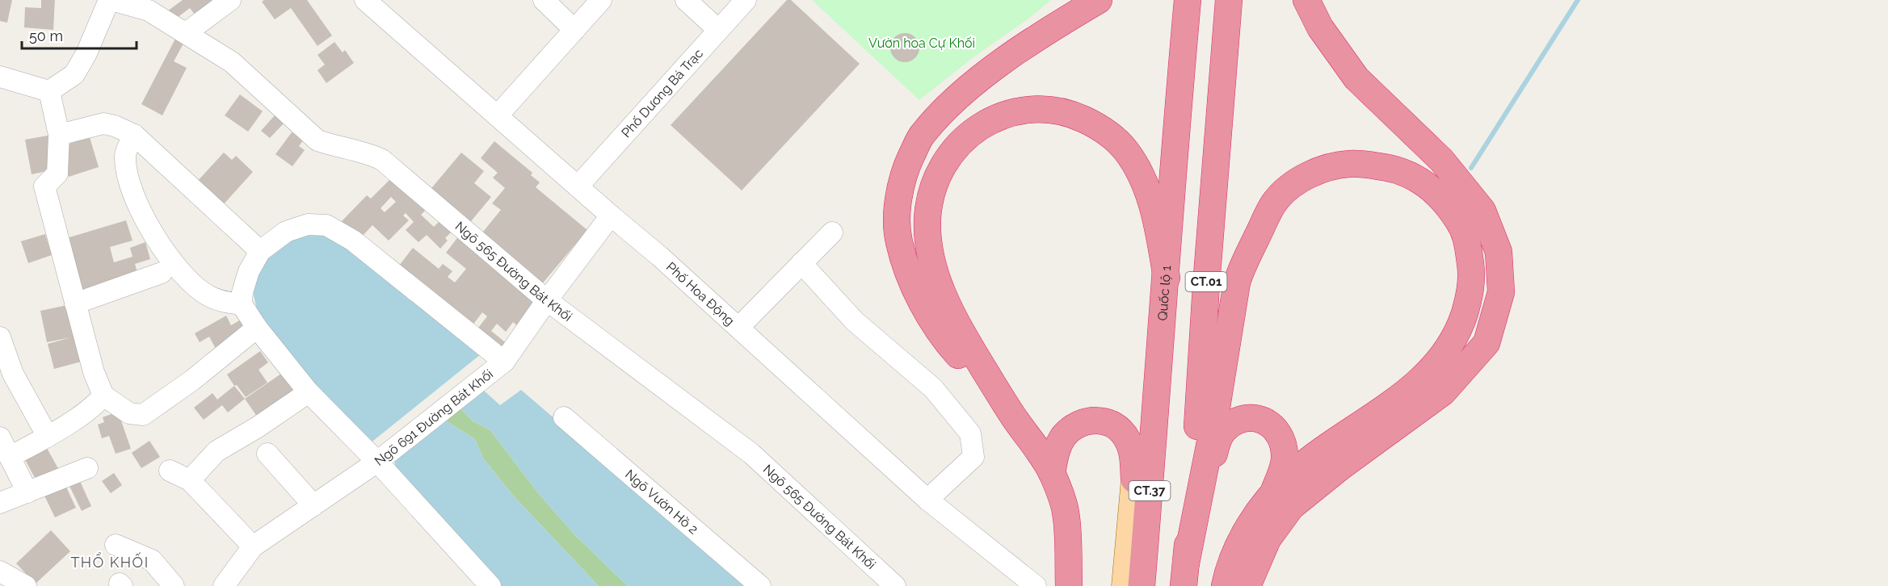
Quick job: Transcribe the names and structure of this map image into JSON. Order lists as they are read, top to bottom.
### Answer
{
  "streets": {
    "highway": ["CT.01", "Quốc lộ 1", "CT.37"],
    "street": [
      "Phố Dương Bá Trạc",
      "Ngõ 565 Đường Bát Khối",
      "Phố Hoa Động",
      "Ngõ 691 Đường Bát Khối",
      "Ngõ Vườn Hồ 2"
    ]
  },
  "crossings": [
    ["Phố Dương Bá Trạc", "Phố Hoa Động"],
    ["Ngõ 565 Đường Bát Khối", "Ngõ 691 Đường Bát Khối"],
    ["Phố Hoa Động", "Ngõ 691 Đường Bát Khối"]
  ],
  "districts": ["THỔ KHỐI"],
  "parks": ["Vườn hoa Cự Khối"],
  "scale_bar": "50 m"
}
